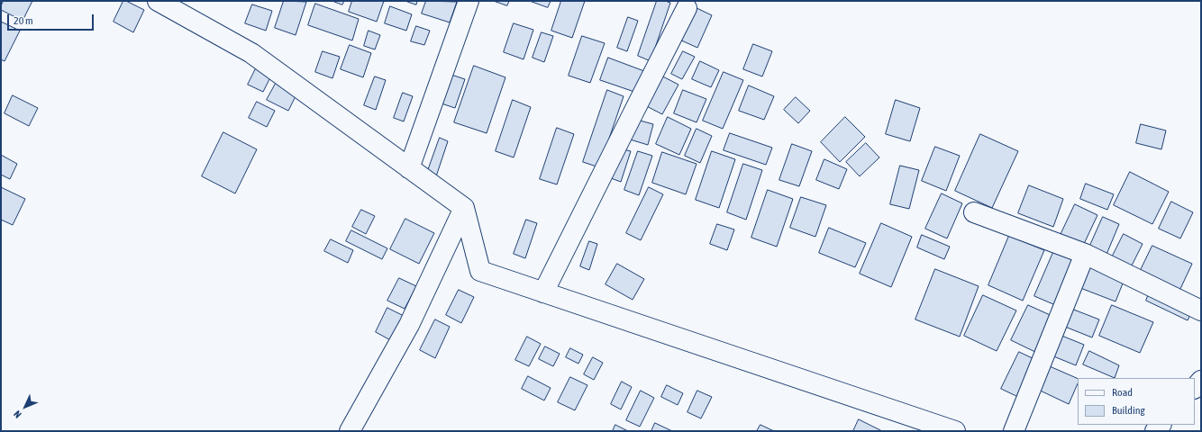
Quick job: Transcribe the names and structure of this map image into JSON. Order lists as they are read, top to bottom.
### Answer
{
  "legend": ["Road", "Building"],
  "scale_bar": "20 m",
  "north": "bottom left"
}
